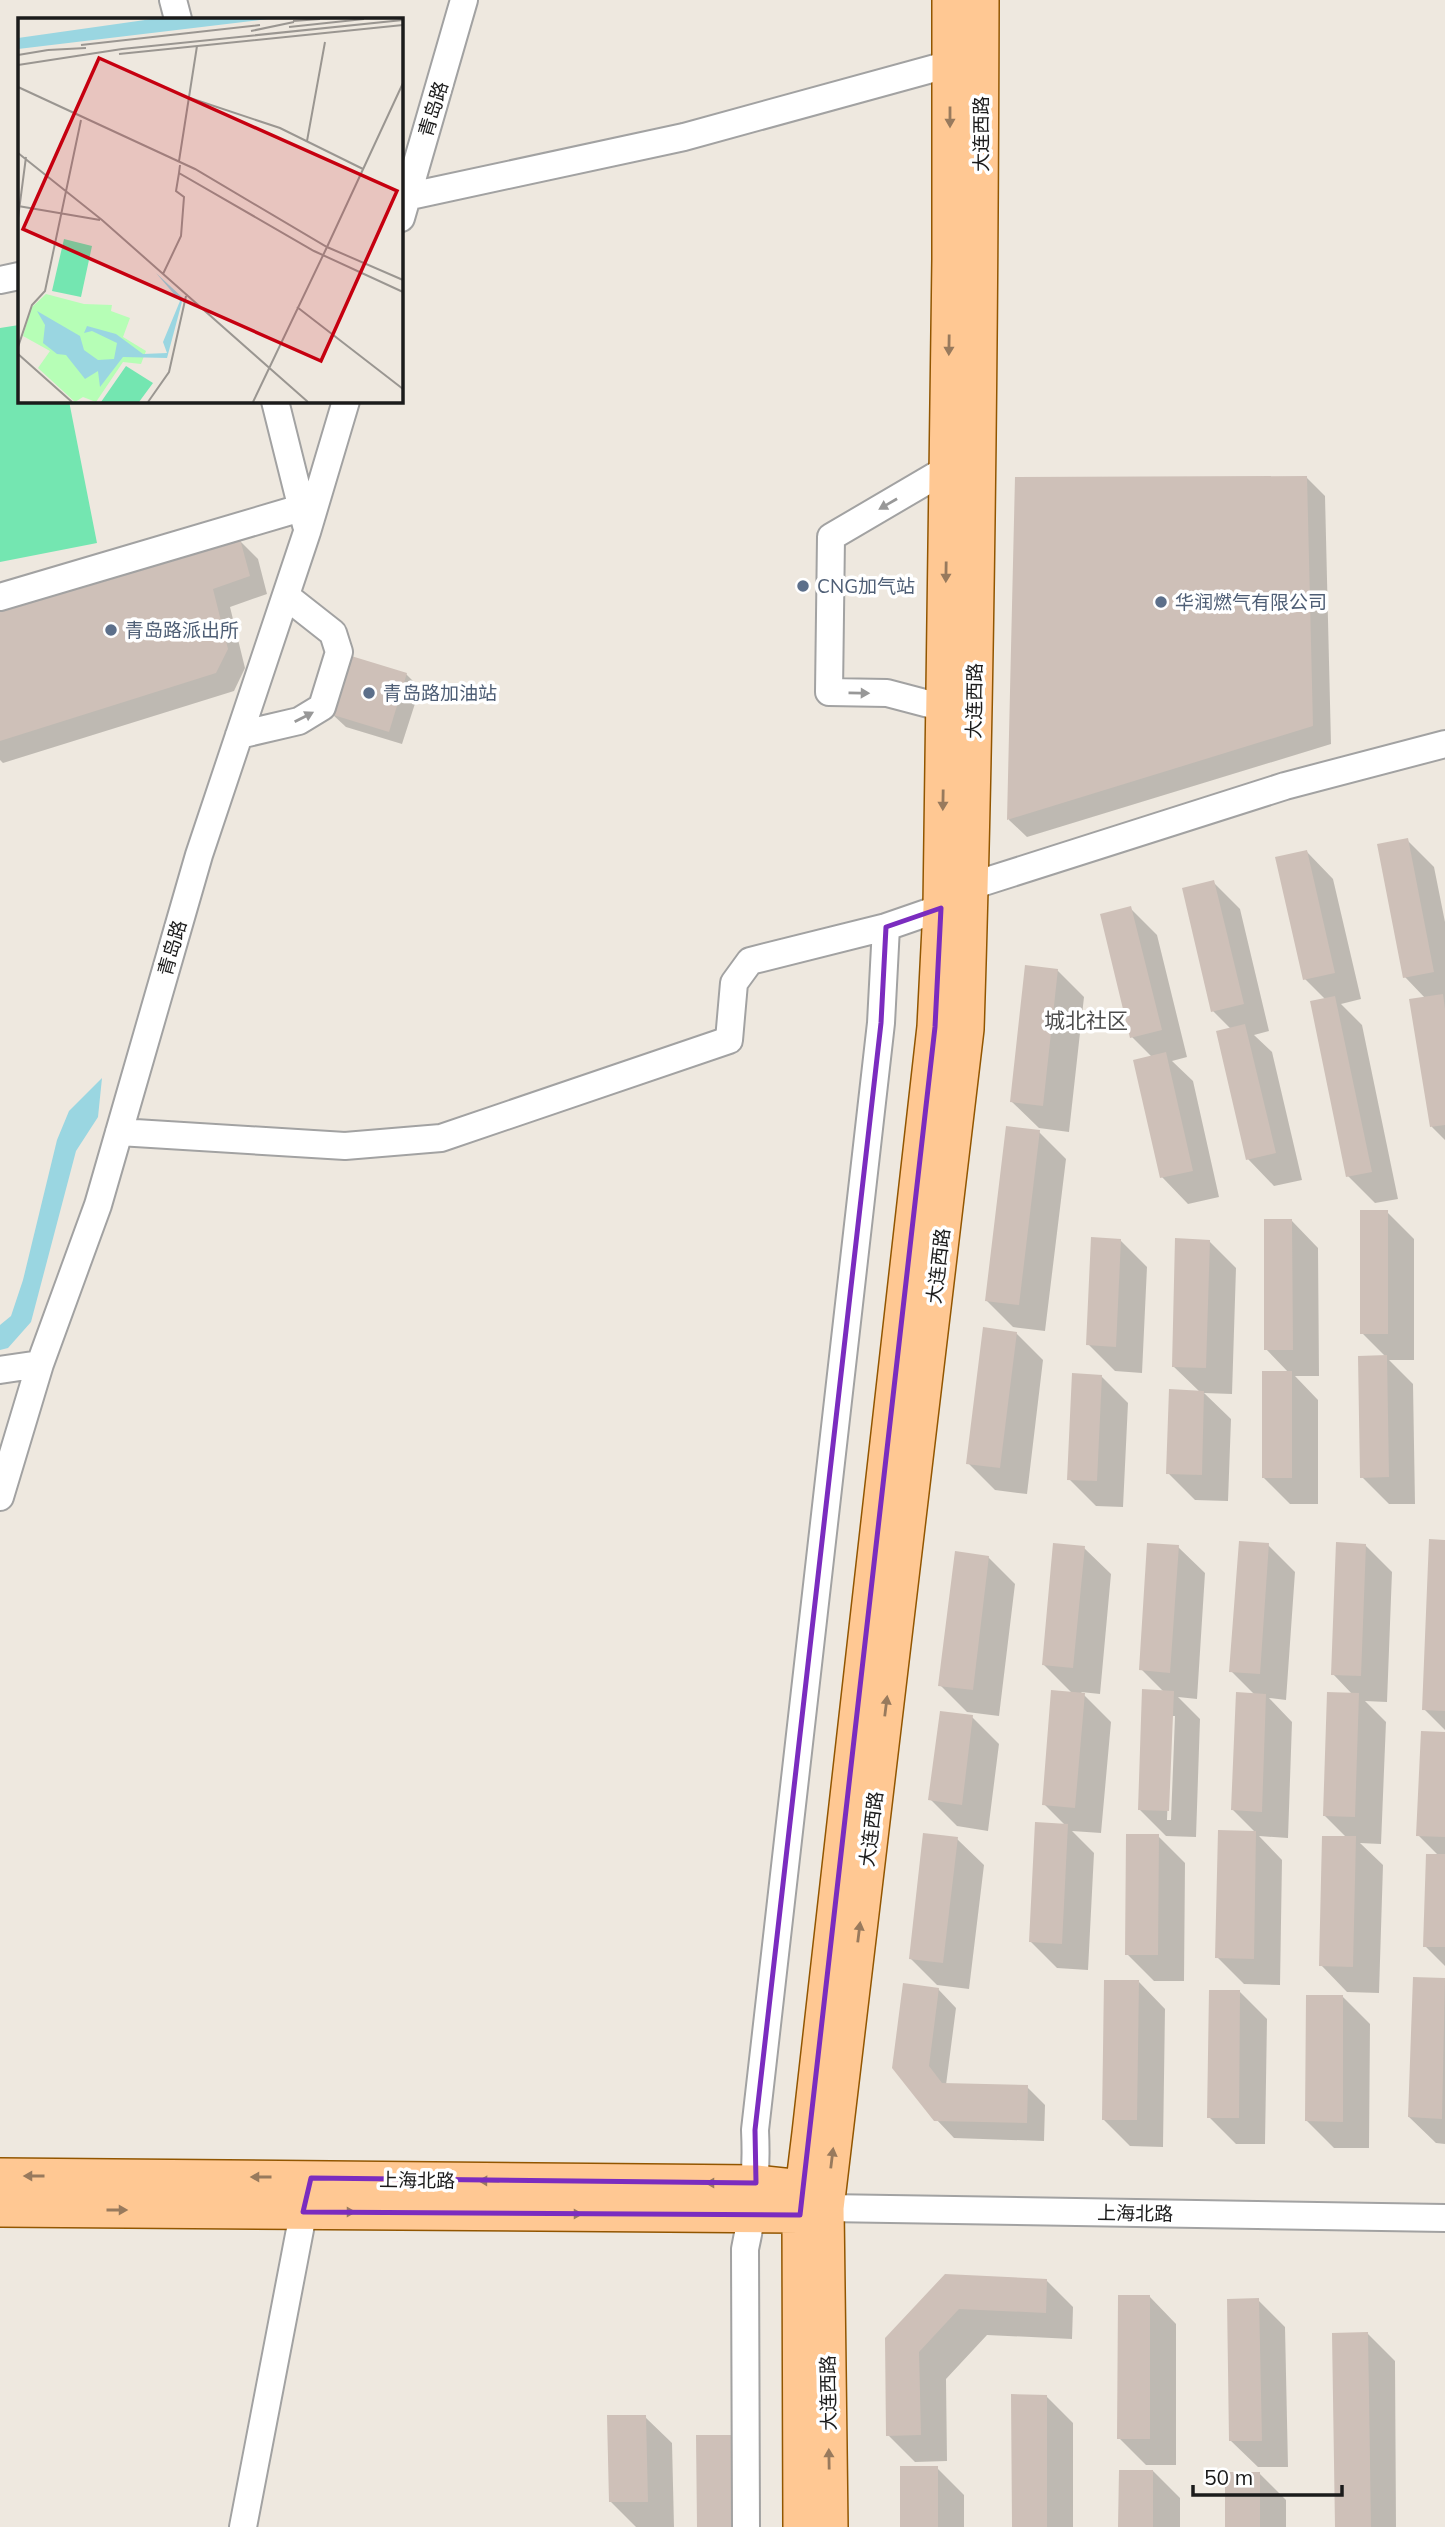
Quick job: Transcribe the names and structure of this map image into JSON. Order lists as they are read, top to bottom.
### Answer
{
  "streets": {
    "main road": ["大连西路", "上海北路"],
    "street": ["青岛路"]
  },
  "crossings": [
    ["大连西路", "上海北路"]
  ],
  "districts": ["城北社区"],
  "places": [
    "CNG加气站",
    "华润燃气有限公司",
    "青岛路派出所",
    "青岛路加油站"
  ],
  "scale_bar": "50 m"
}
